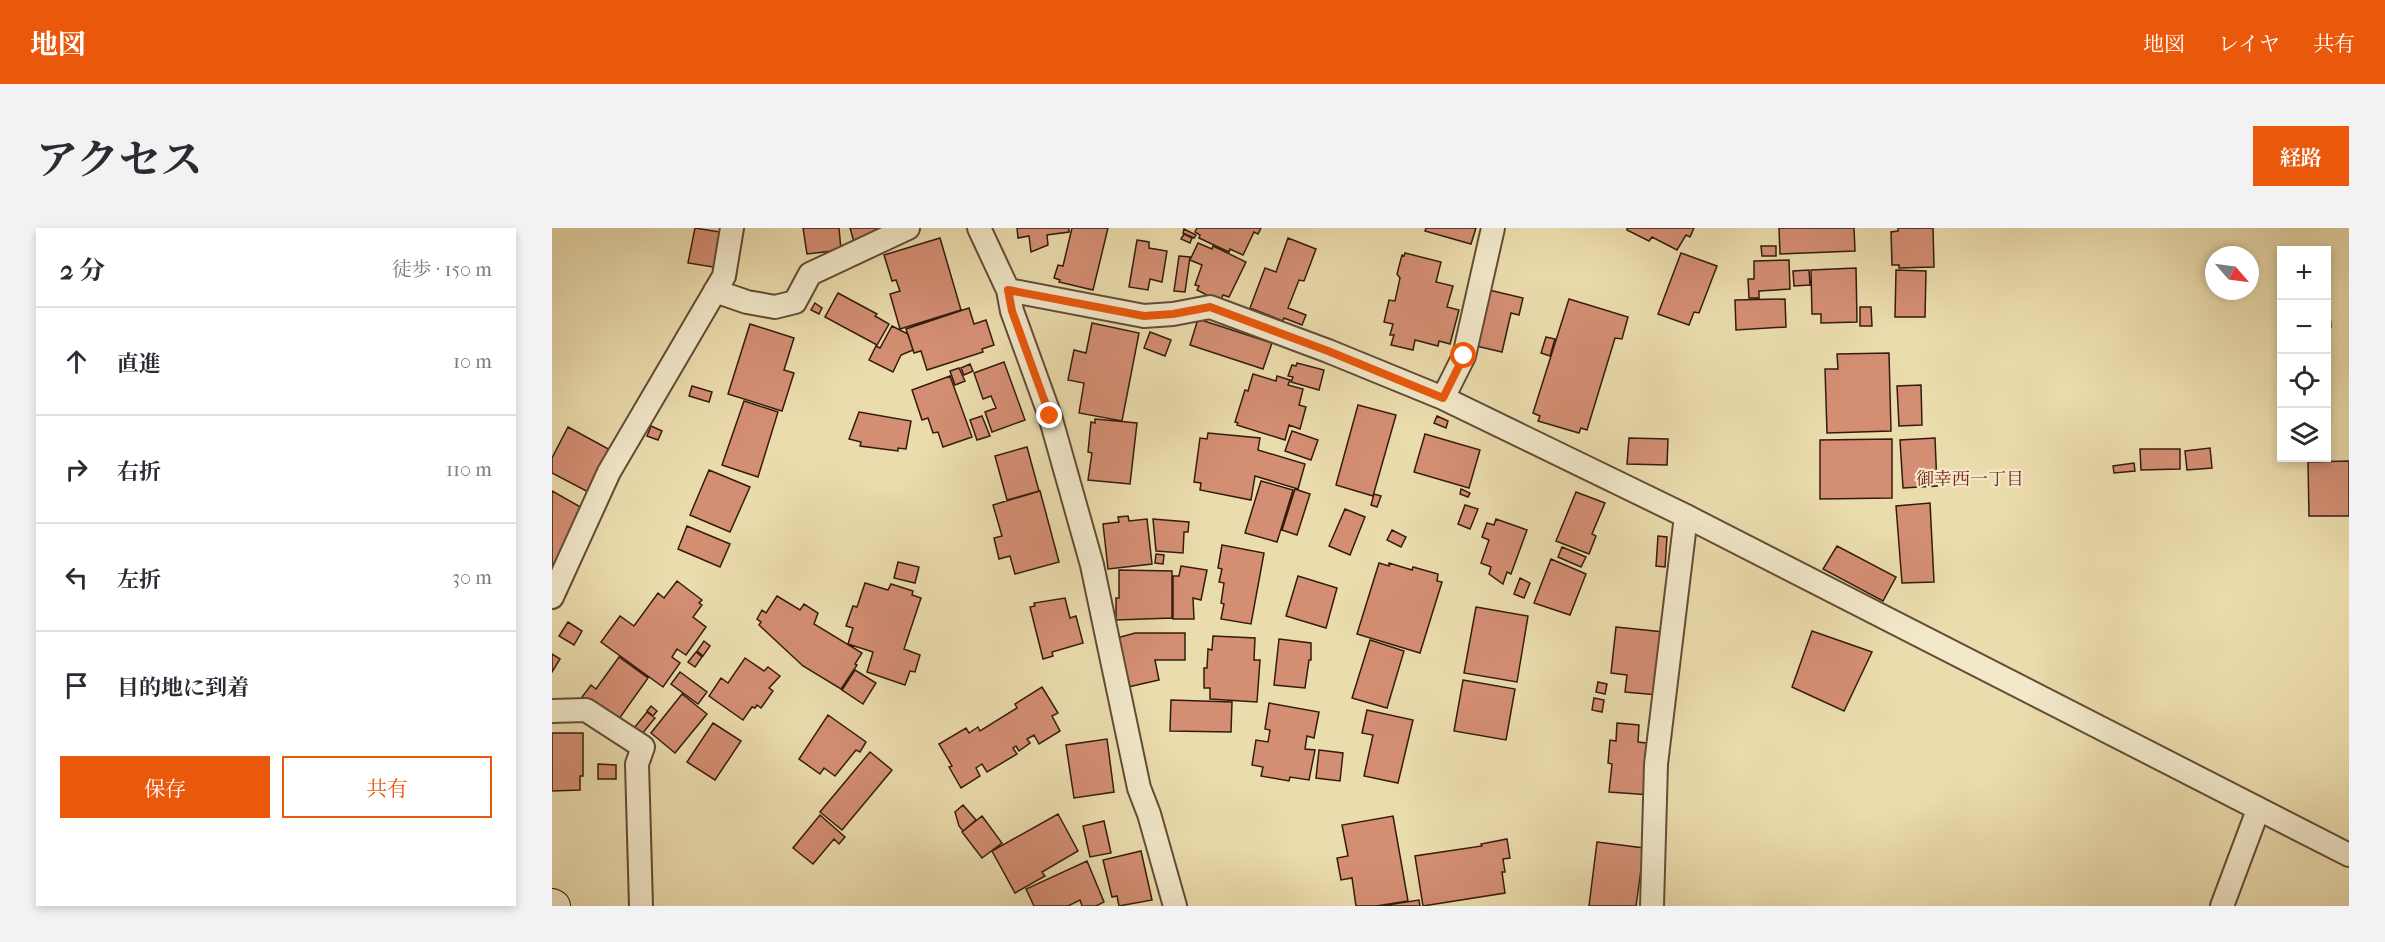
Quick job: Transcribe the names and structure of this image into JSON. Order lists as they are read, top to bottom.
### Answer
{
  "districts": ["御幸西一丁目"],
  "north": "bottom right",
  "page": {
    "header": "地図",
    "nav": ["地図", "レイヤ", "共有"],
    "title": "アクセス",
    "buttons": [
      "経路",
      ["保存", "共有"]
    ],
    "heading": ["2 分", "徒歩 · 150 m"],
    "map_buttons": ["+", "−"],
    "list": [
      ["直進", "10 m"],
      ["右折", "110 m"],
      ["左折", "30 m"],
      "目的地に到着"
    ]
  }
}
